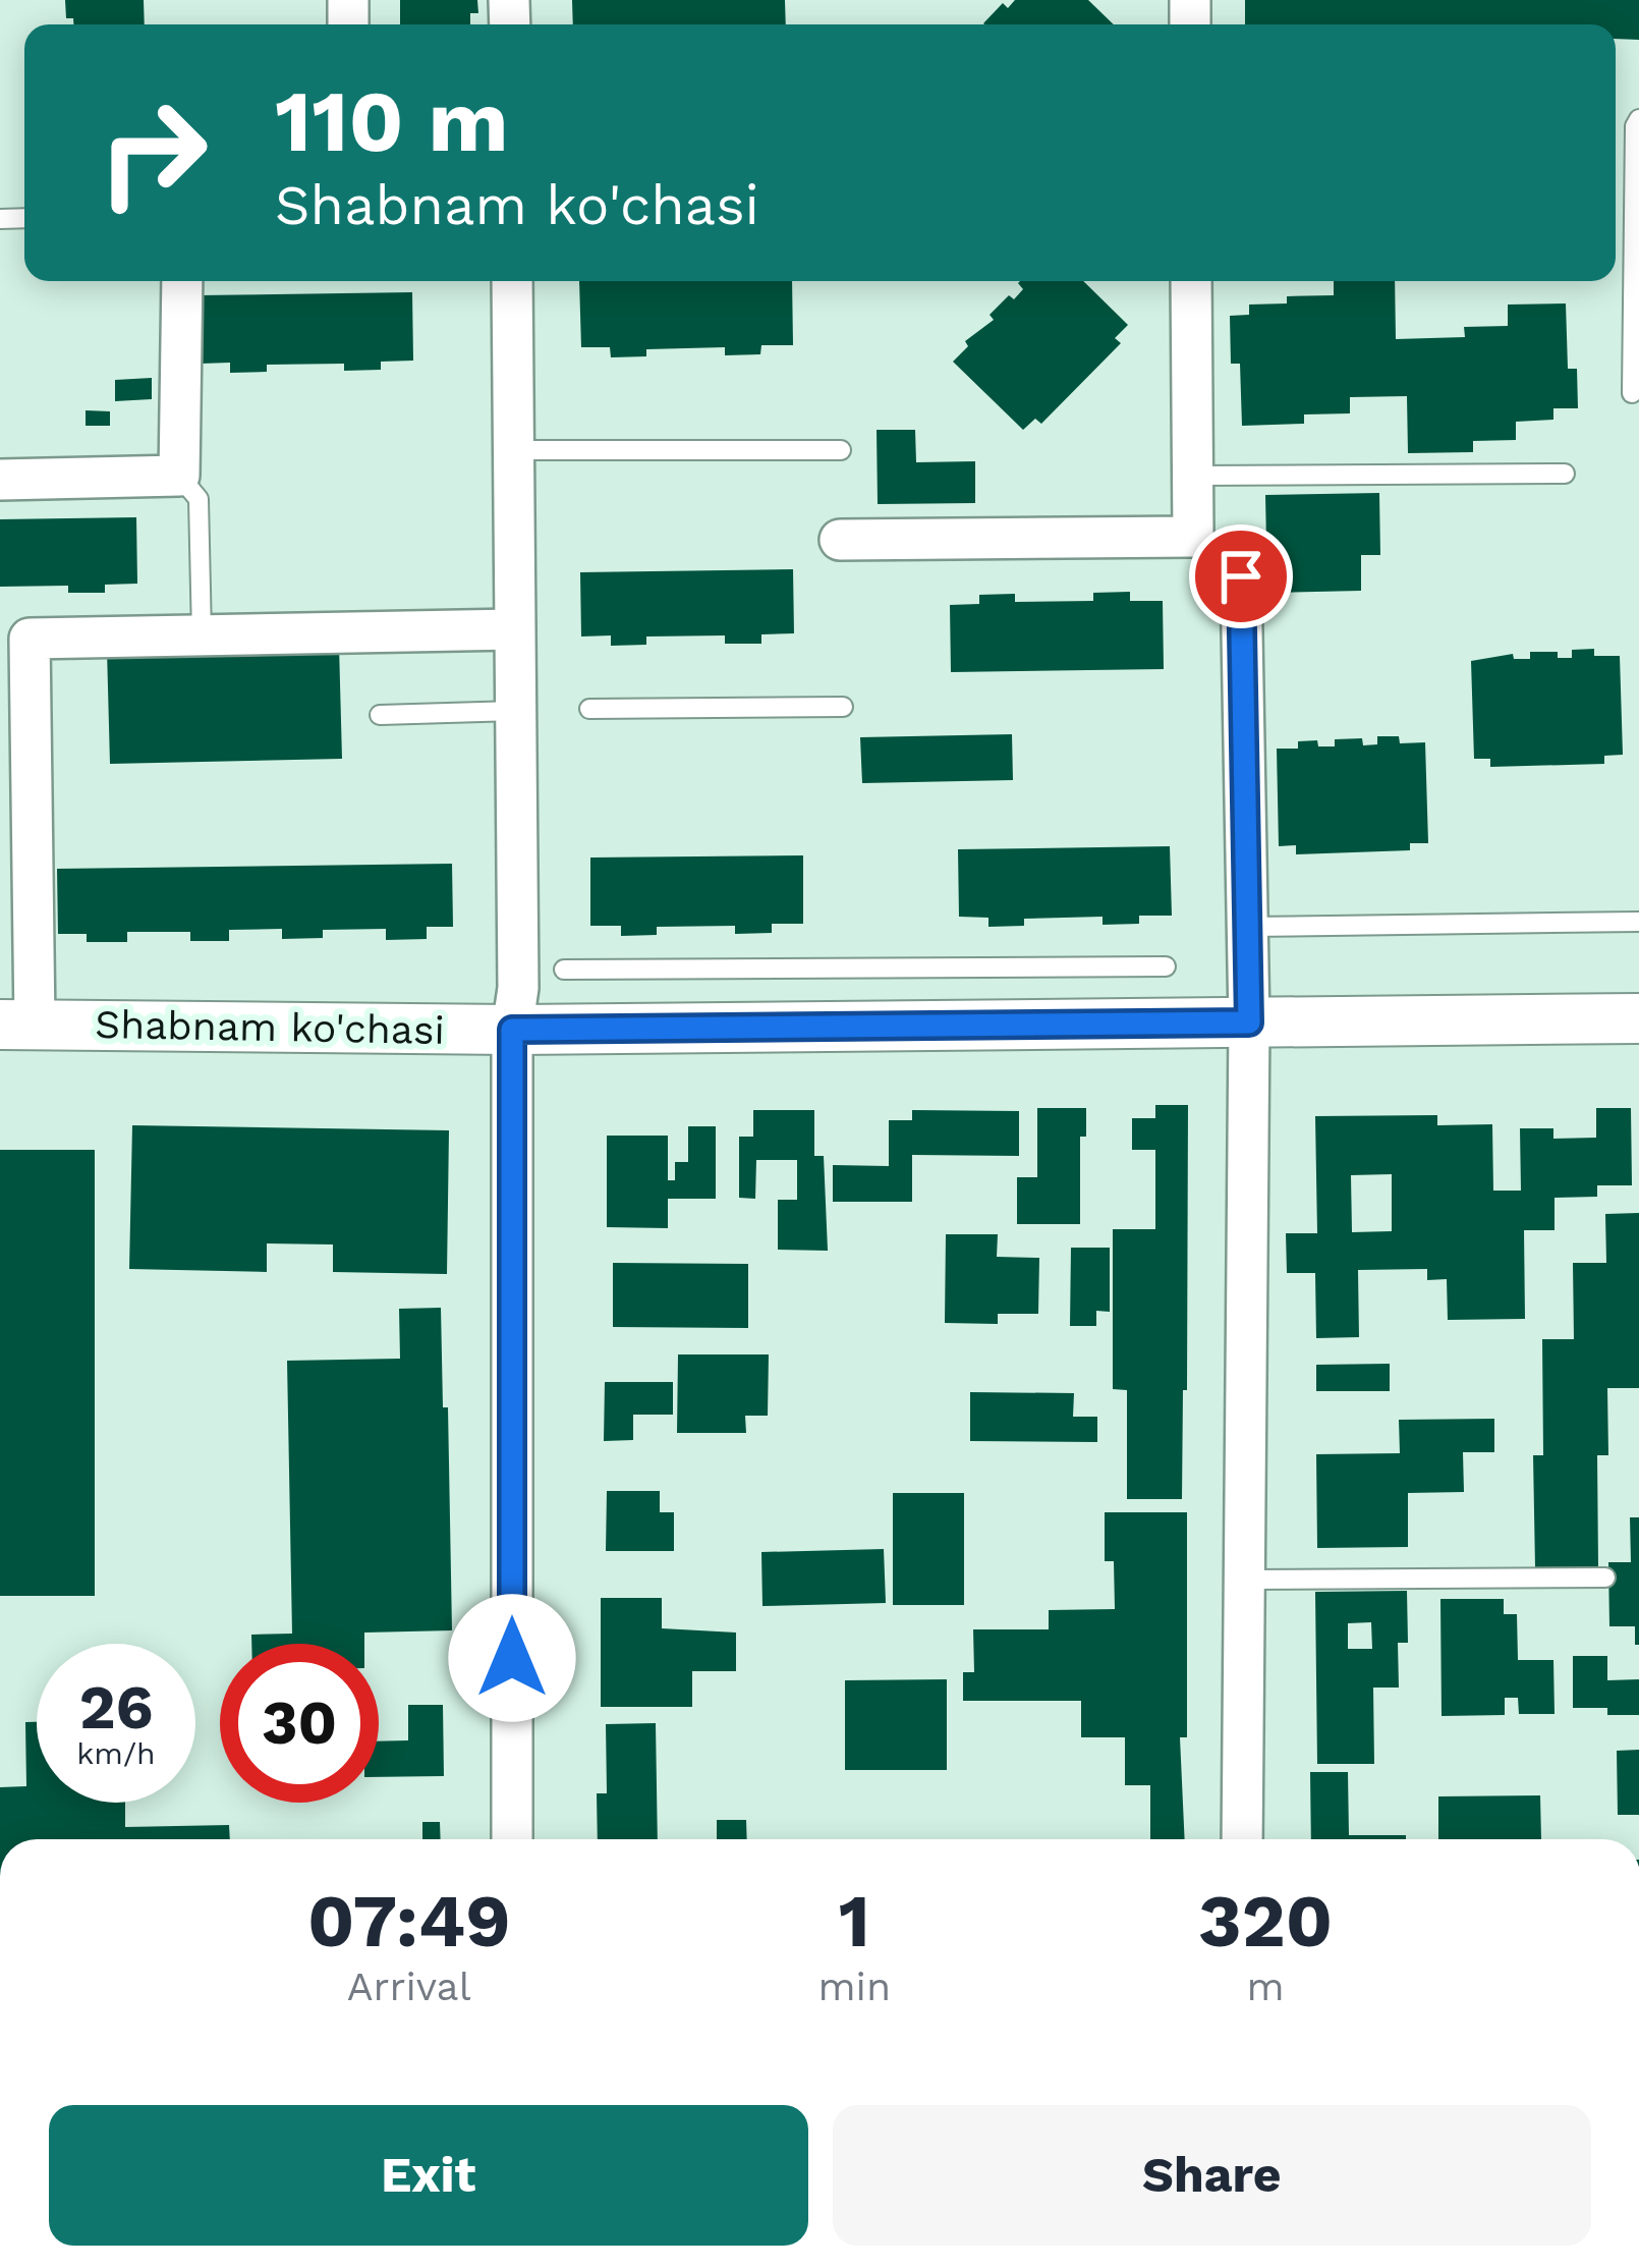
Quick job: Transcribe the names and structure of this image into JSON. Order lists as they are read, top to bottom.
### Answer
{
  "streets": {
    "street": ["Shabnam ko'chasi"]
  },
  "page": {
    "turn": ["110 m", "Shabnam ko'chasi"],
    "speed": "26 km/h",
    "limit": "30",
    "eta": [
      "07:49",
      "Arrival",
      "1",
      "min",
      "320",
      "m"
    ],
    "buttons": ["Exit", "Share"]
  }
}
